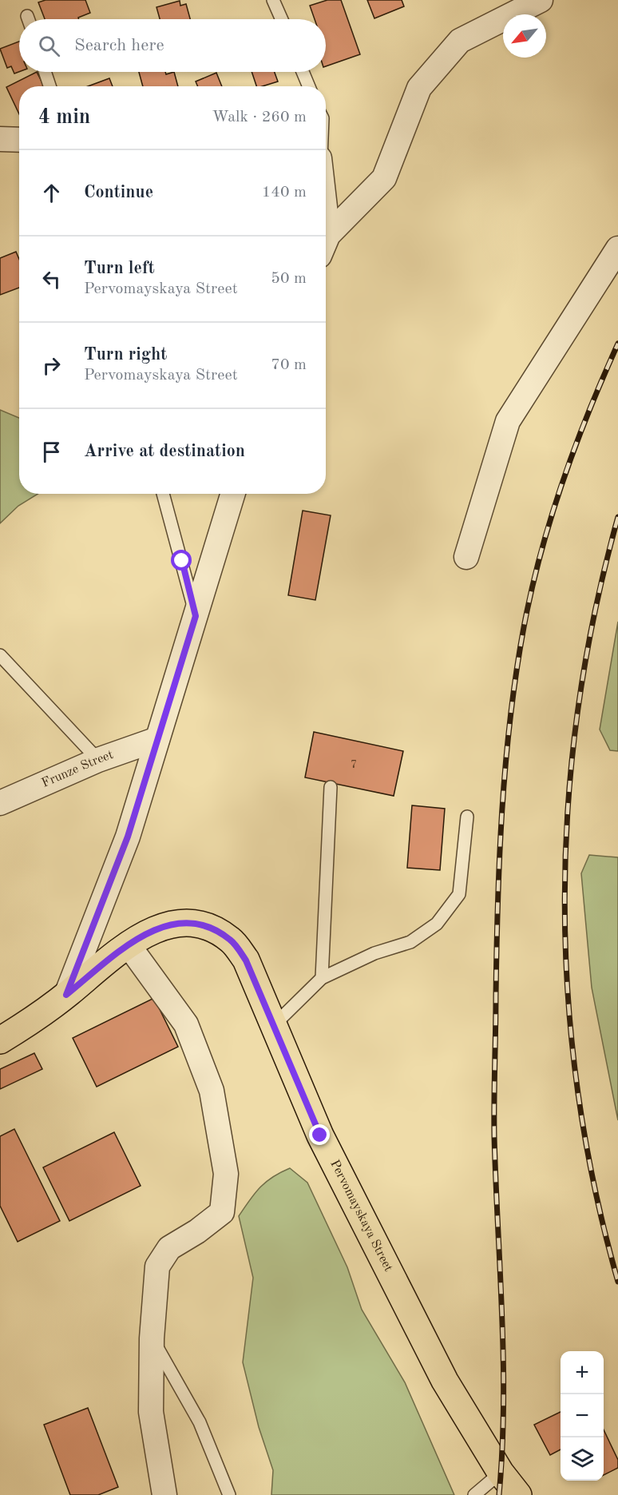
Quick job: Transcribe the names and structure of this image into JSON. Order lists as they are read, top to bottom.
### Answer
{
  "streets": {
    "main road": ["Pervomayskaya Street"],
    "street": ["Frunze Street"]
  },
  "house_numbers": ["7"],
  "north": "bottom left",
  "page": {
    "search": "Search here",
    "heading": ["4 min", "Walk · 260 m"],
    "list": [
      ["Continue", "140 m"],
      ["Turn left", "Pervomayskaya Street", "50 m"],
      ["Turn right", "Pervomayskaya Street", "70 m"],
      "Arrive at destination"
    ],
    "map_buttons": ["+", "−"]
  }
}
